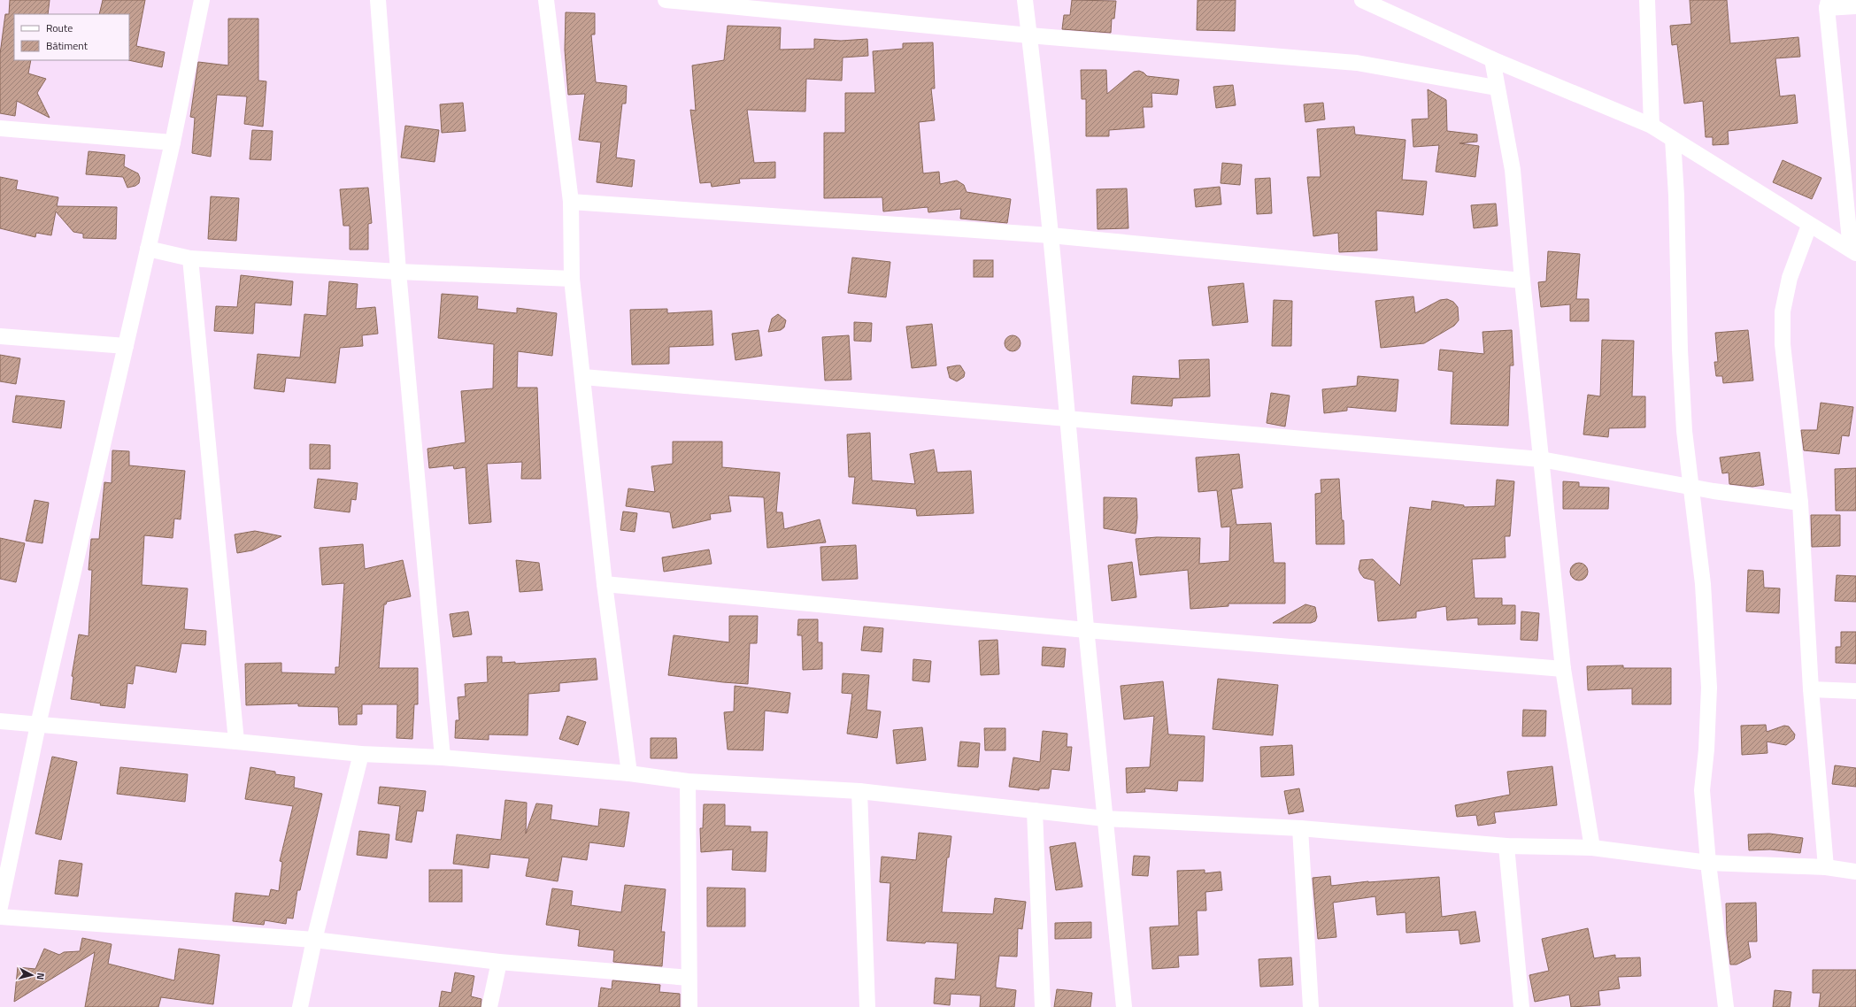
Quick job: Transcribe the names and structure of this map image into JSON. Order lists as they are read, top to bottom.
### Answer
{
  "legend": ["Route", "Bâtiment"],
  "north": "right"
}
